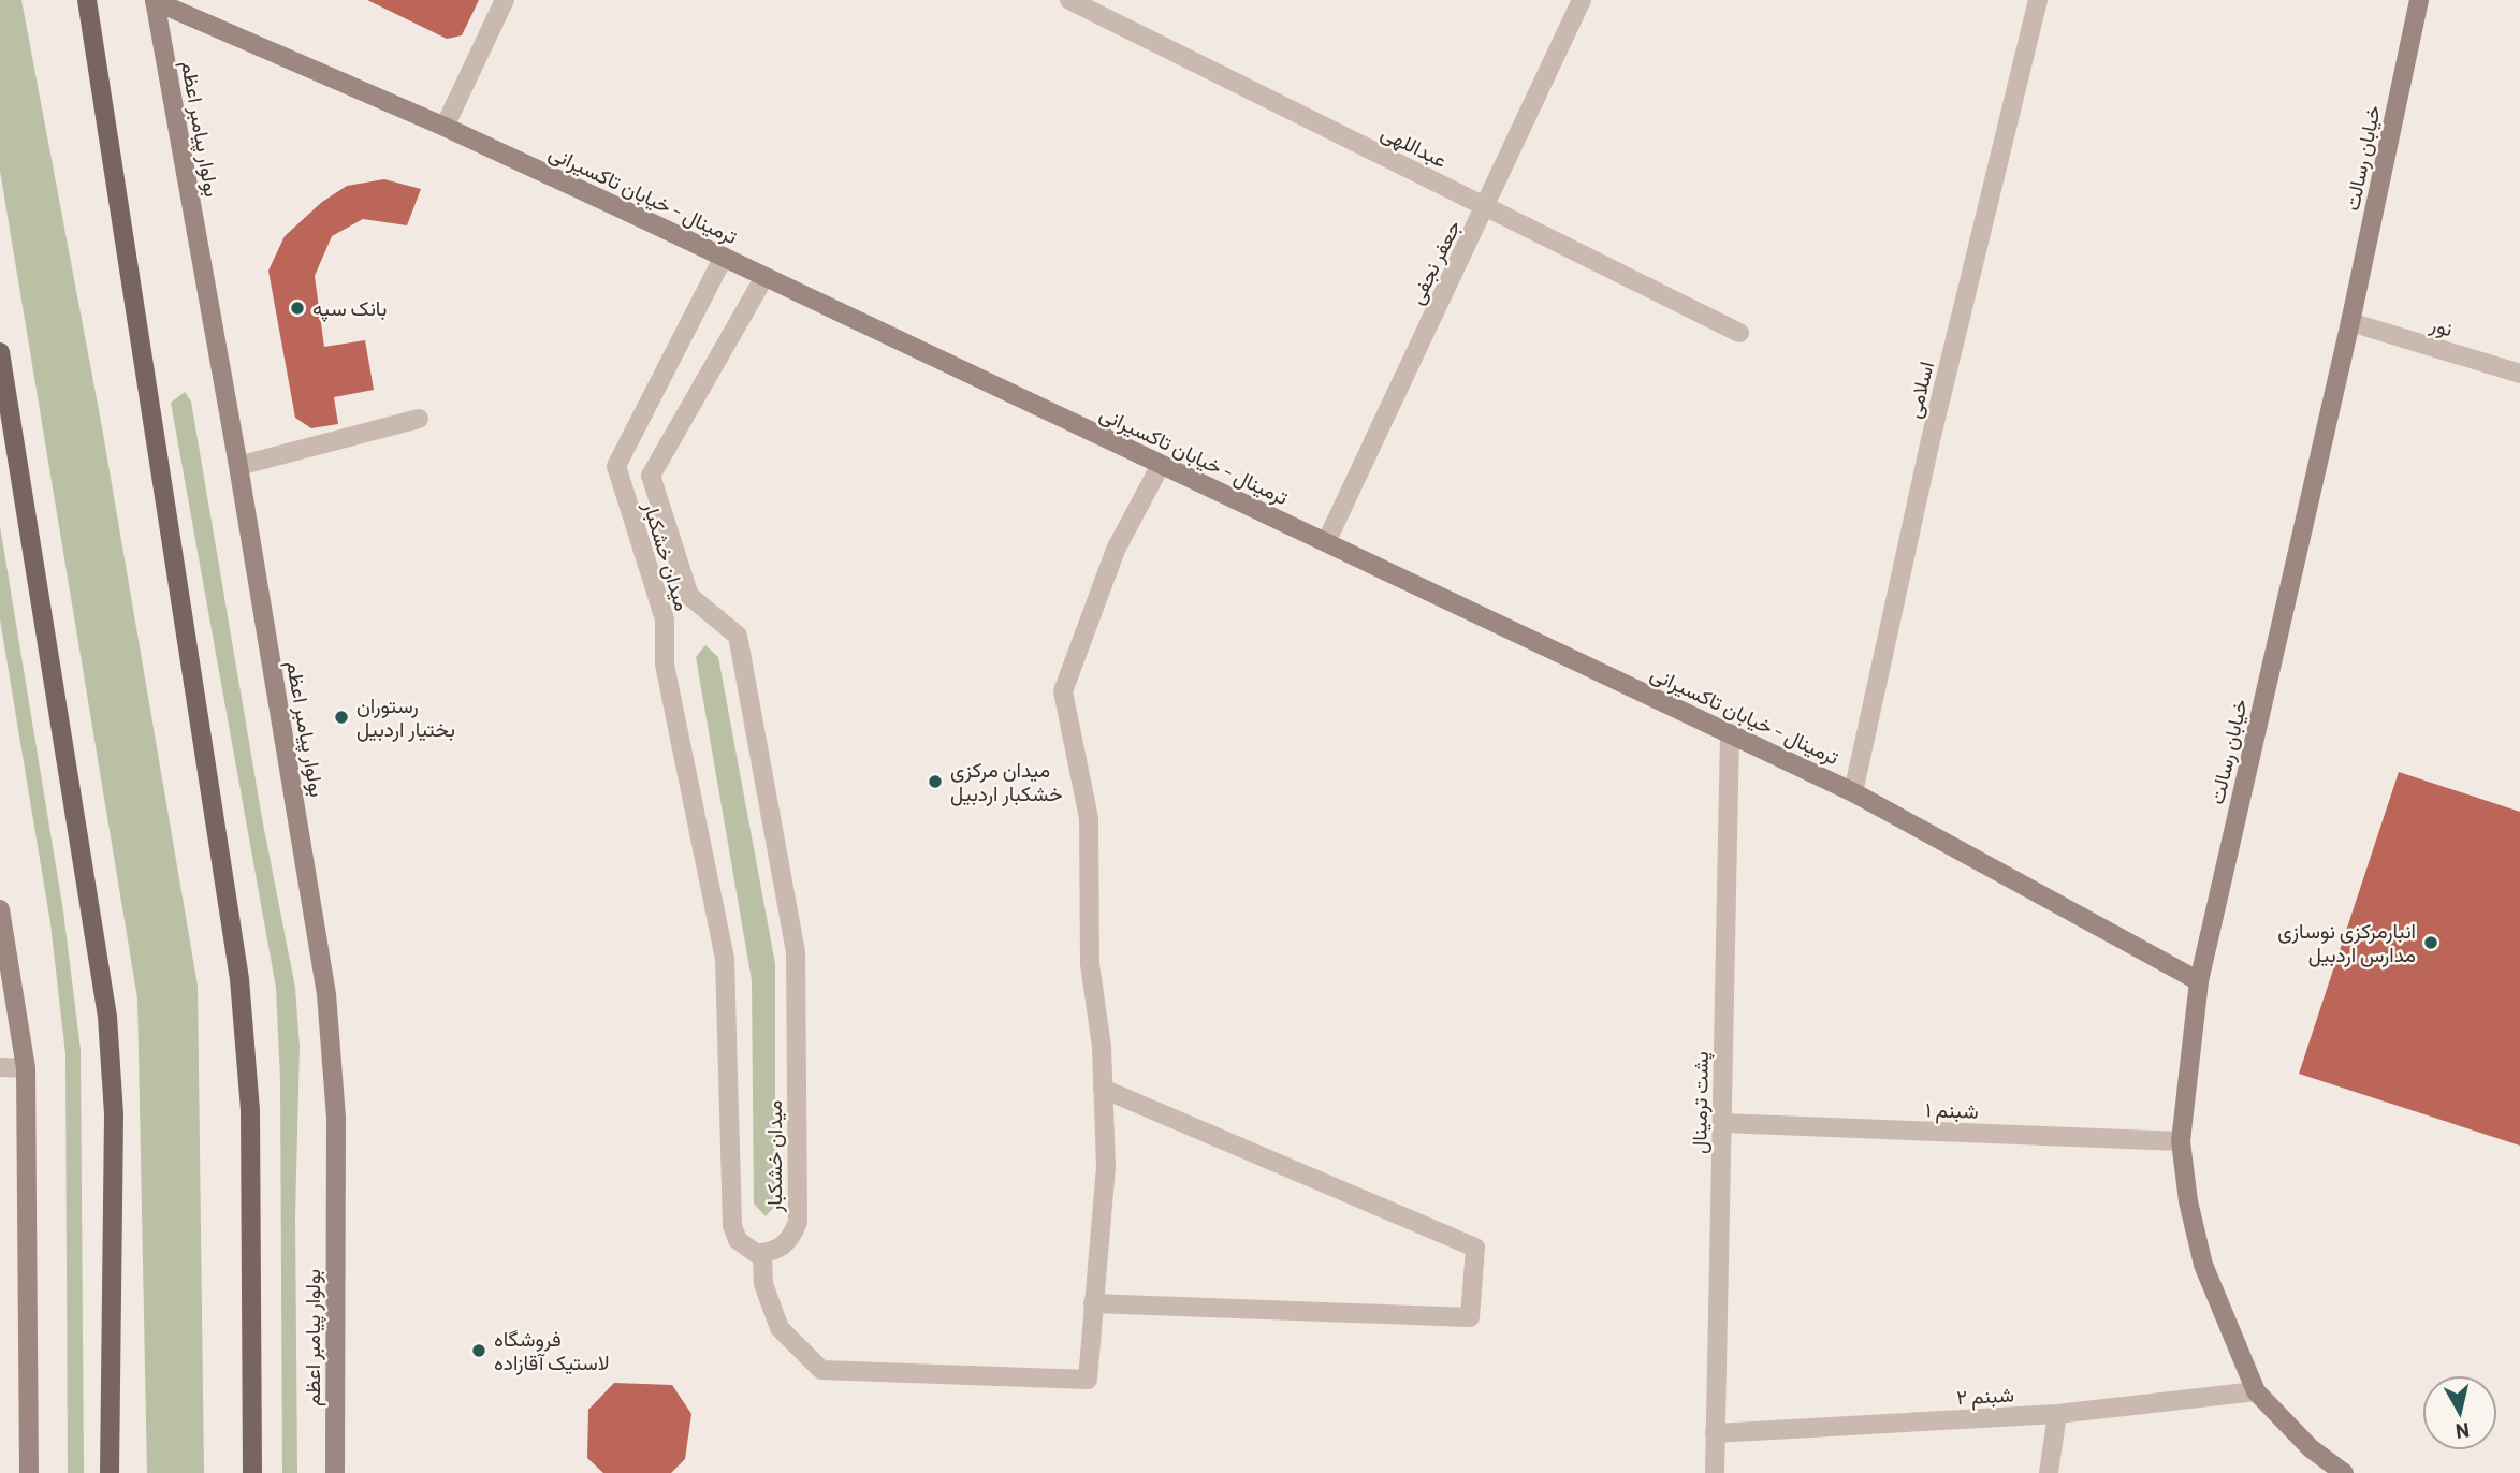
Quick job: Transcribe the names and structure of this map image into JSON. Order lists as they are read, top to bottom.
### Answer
{
  "streets": {
    "street": [
      "بولوار پیامبر اعظم",
      "عبداللهی",
      "خیابان رسالت",
      "ترمینال - خیابان تاکسیرانی",
      "جعفر نجفی",
      "نور",
      "اسلامی",
      "میدان خشکبار",
      "پشت ترمینال",
      "شبنم ۱",
      "شبنم ۲"
    ]
  },
  "crossings": [
    ["بولوار پیامبر اعظم", "ترمینال - خیابان تاکسیرانی"],
    ["عبداللهی", "جعفر نجفی"],
    ["خیابان رسالت", "ترمینال - خیابان تاکسیرانی"],
    ["خیابان رسالت", "نور"],
    ["خیابان رسالت", "شبنم ۱"],
    ["خیابان رسالت", "شبنم ۲"],
    ["ترمینال - خیابان تاکسیرانی", "جعفر نجفی"],
    ["ترمینال - خیابان تاکسیرانی", "اسلامی"],
    ["ترمینال - خیابان تاکسیرانی", "میدان خشکبار"],
    ["ترمینال - خیابان تاکسیرانی", "پشت ترمینال"],
    ["پشت ترمینال", "شبنم ۱"],
    ["پشت ترمینال", "شبنم ۲"]
  ],
  "places": [
    "بانک سپه",
    "رستوران بختیار اردبیل",
    "میدان مرکزی خشکبار اردبیل",
    "انبارمرکزی نوسازی مدارس اردبیل",
    "فروشگاه لاستیک آقازاده"
  ],
  "north": "bottom"
}
